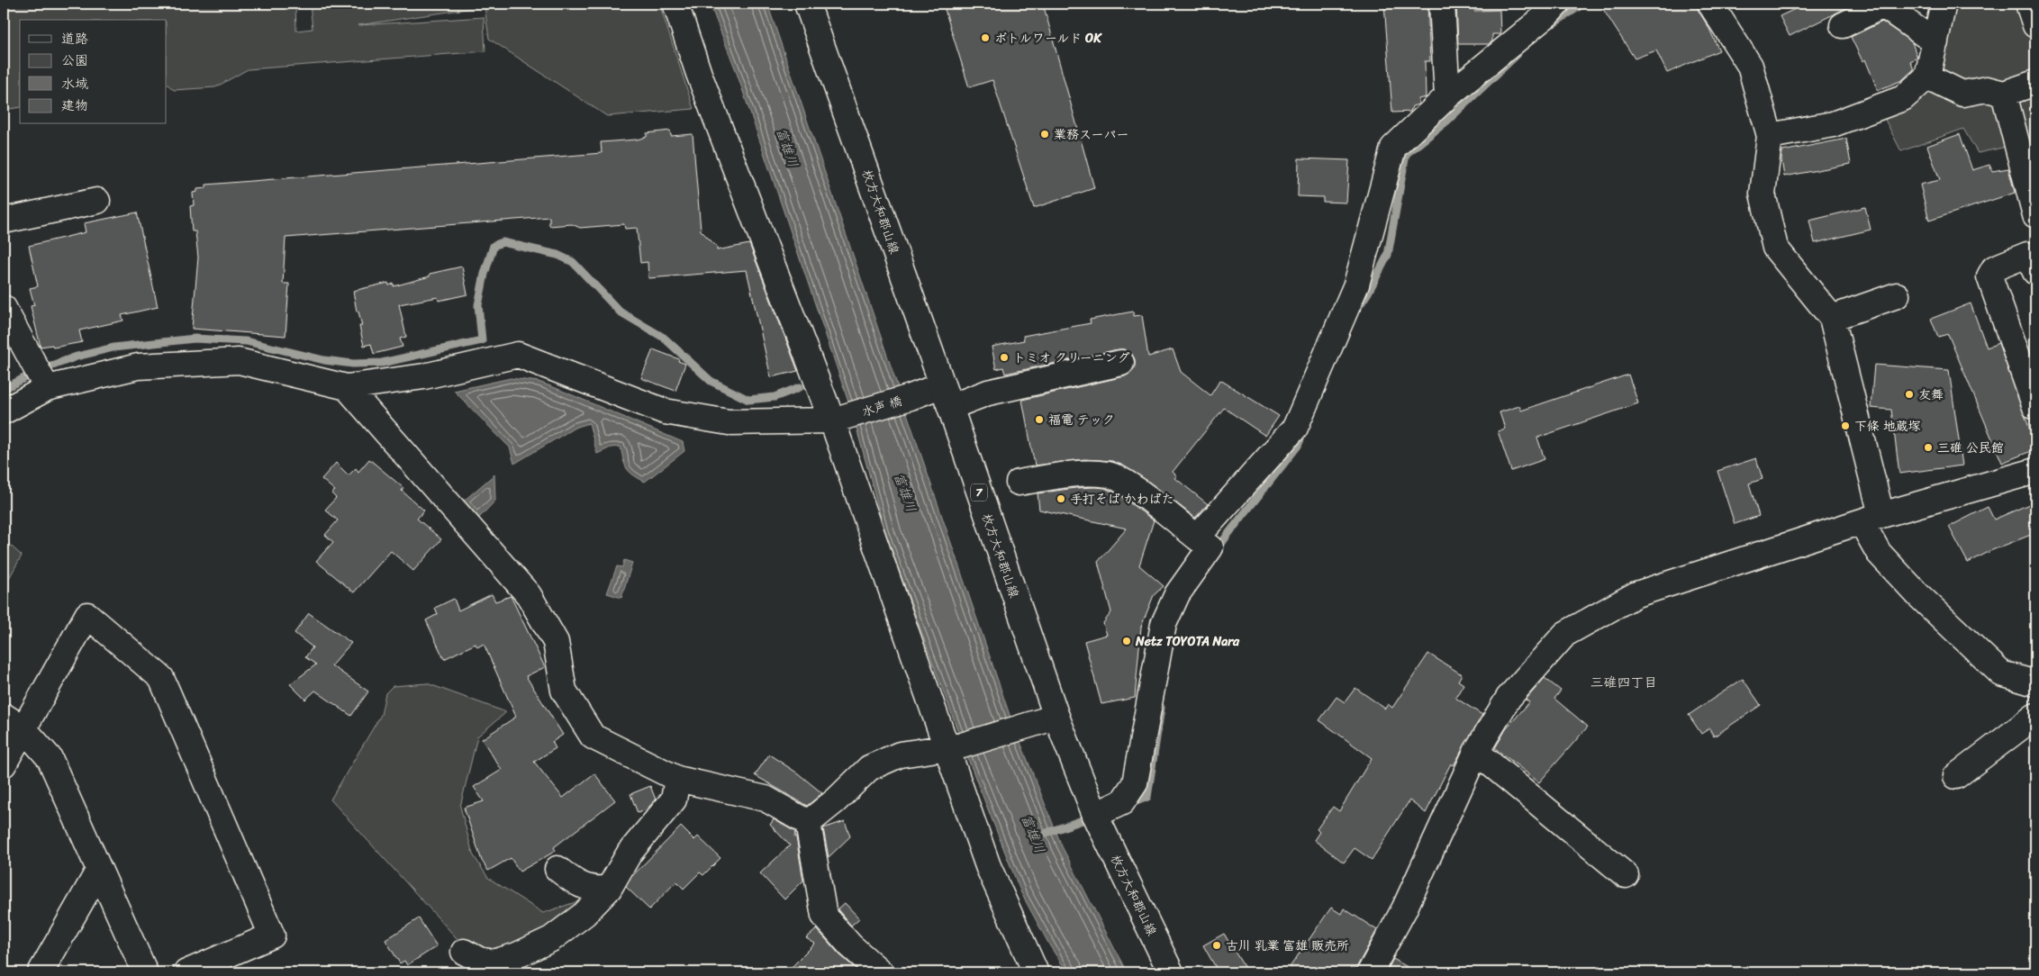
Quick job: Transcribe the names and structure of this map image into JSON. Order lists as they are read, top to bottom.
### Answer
{
  "streets": {
    "street": ["枚方大和郡山線", "水声 橋", "7"]
  },
  "crossings": [
    ["枚方大和郡山線", "水声 橋"]
  ],
  "districts": ["三碓四丁目"],
  "water": ["富雄川"],
  "places": [
    "ボトルワールド OK",
    "業務スーパー",
    "トミオ クリーニング",
    "友舞",
    "福電 テック",
    "下條 地蔵塚",
    "三碓 公民館",
    "手打そば かわばた",
    "Netz TOYOTA Nara",
    "古川 乳業 富雄 販売所"
  ],
  "legend": [
    "道路",
    "公園",
    "水域",
    "建物"
  ]
}
